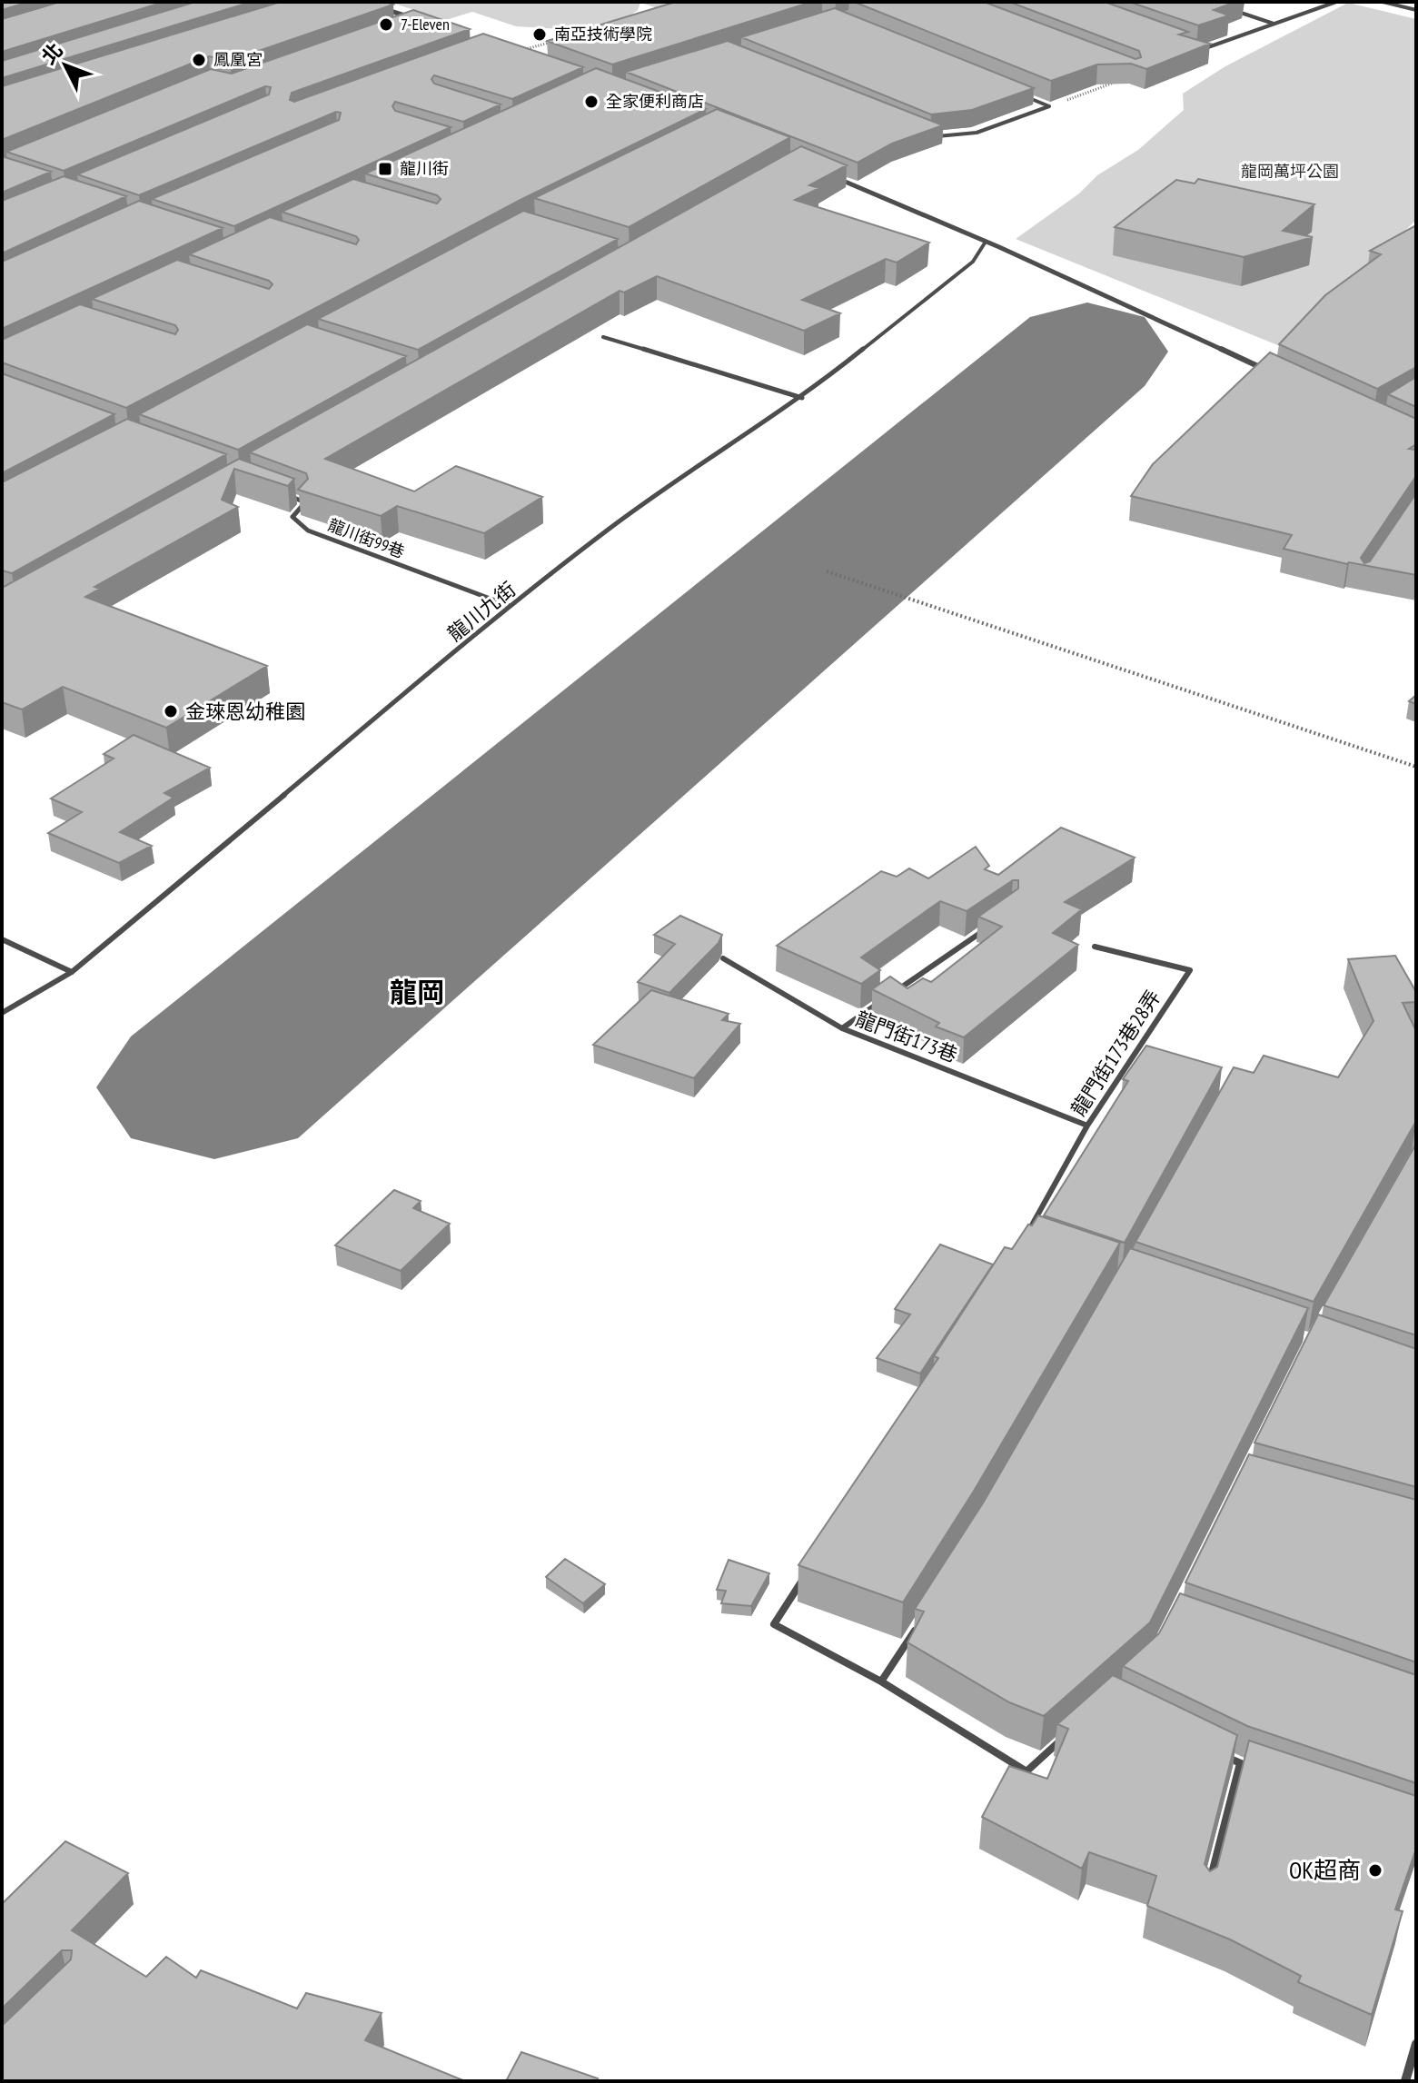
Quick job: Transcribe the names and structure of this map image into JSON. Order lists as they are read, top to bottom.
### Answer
{
  "streets": {
    "lane": [
      "龍川街99巷",
      "龍川九街",
      "龍門街173巷",
      "龍門街173巷28弄"
    ]
  },
  "crossings": [
    ["龍川街99巷", "龍川九街"],
    ["龍門街173巷", "龍門街173巷28弄"]
  ],
  "districts": ["龍岡"],
  "parks": ["龍岡萬坪公園"],
  "places": {
    "other": [
      "7-Eleven",
      "南亞技術學院",
      "鳳凰宮",
      "全家便利商店",
      "金琜恩幼稚園",
      "OK超商"
    ],
    "transit": ["龍川街"]
  },
  "north": "top left"
}
